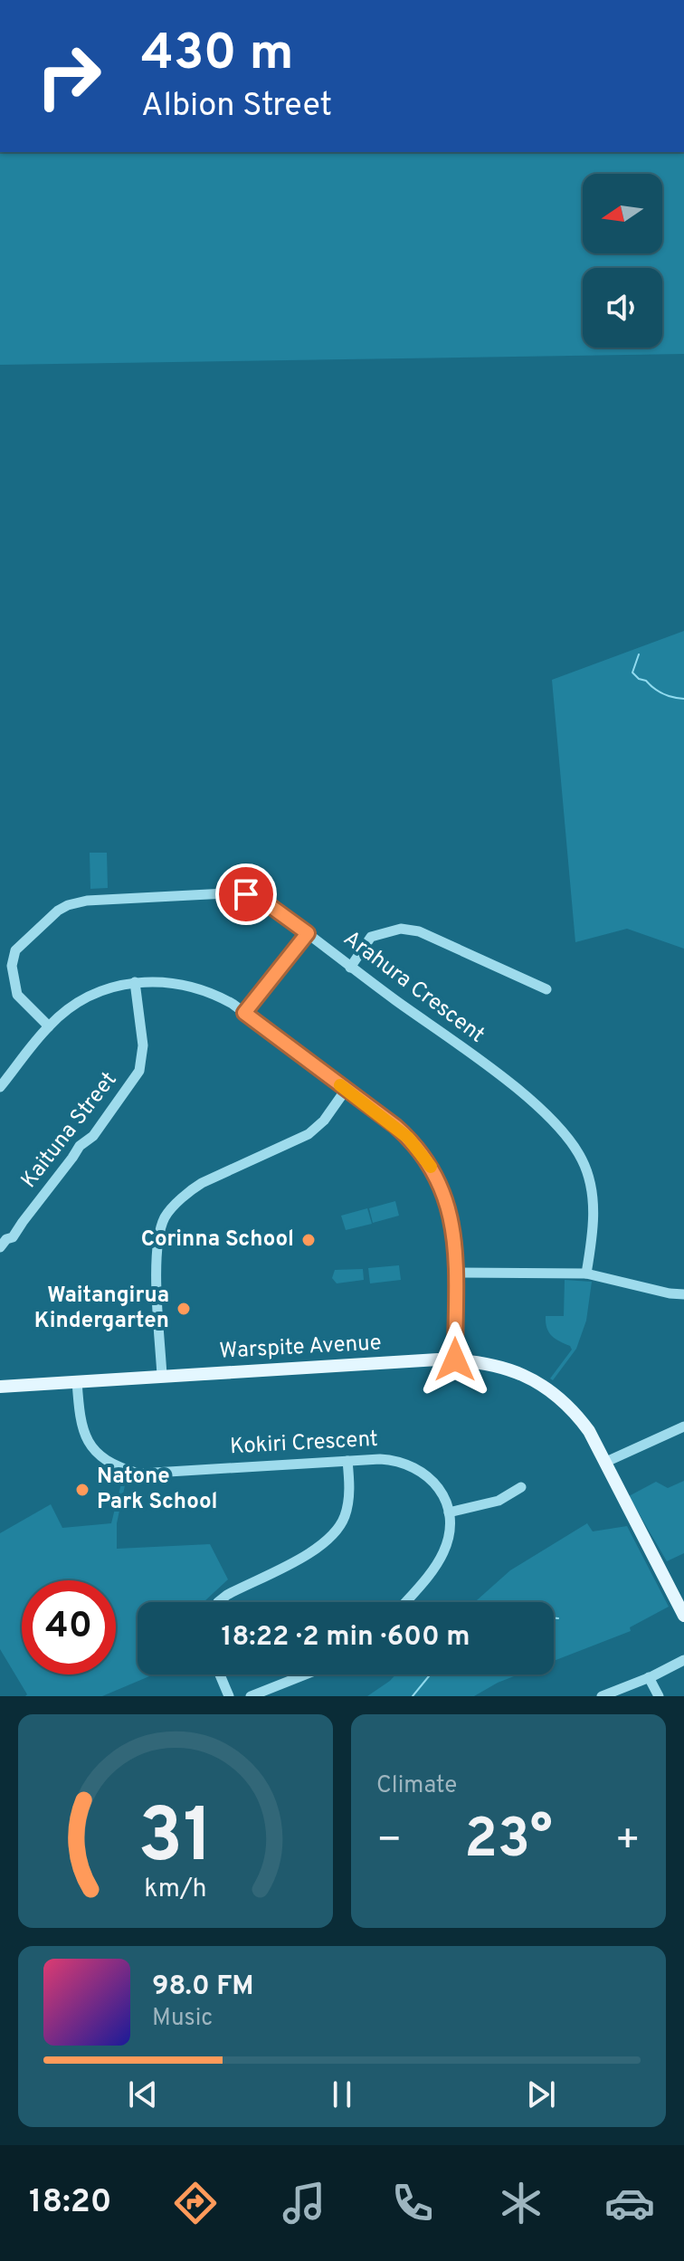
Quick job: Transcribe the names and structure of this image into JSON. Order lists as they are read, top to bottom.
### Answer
{
  "streets": {
    "main road": ["Warspite Avenue"],
    "street": ["Arahura Crescent", "Kaituna Street", "Kokiri Crescent"]
  },
  "crossings": [
    ["Warspite Avenue", "Kokiri Crescent"]
  ],
  "places": ["Corinna School", "Waitangirua Kindergarten", "Natone Park School"],
  "north": "left",
  "page": {
    "turn": ["430 m", "Albion Street"],
    "limit": "40",
    "trip": "18:22 · 2 min · 600 m",
    "tile": "Climate",
    "heat": ["−", "23°", "+"],
    "song": ["98.0 FM", "Music"],
    "tabs": "18:20",
    "gauge": ["31", "km/h"]
  }
}
